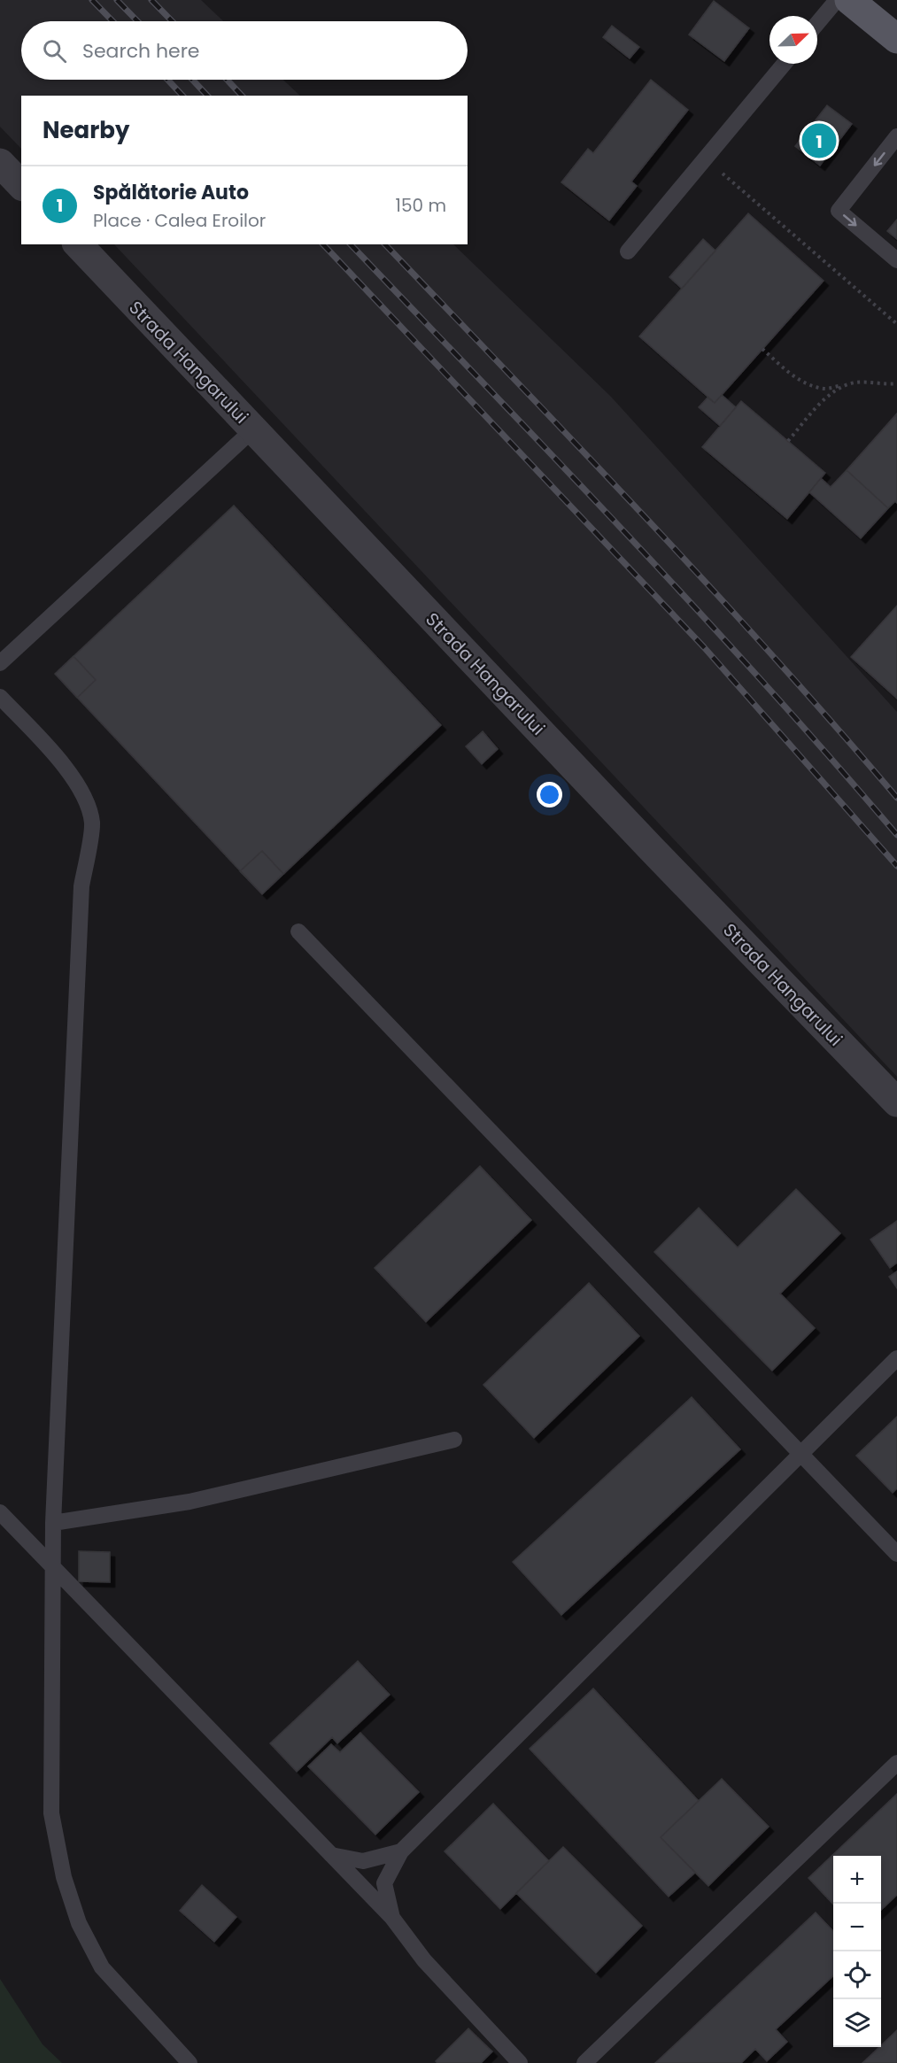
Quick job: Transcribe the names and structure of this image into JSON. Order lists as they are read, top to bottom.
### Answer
{
  "streets": {
    "street": ["Strada Hangarului"]
  },
  "north": "top right",
  "page": {
    "search": "Search here",
    "heading": "Nearby",
    "pins": "1",
    "list": [
      {
        "mark": "1",
        "name": "Spălătorie Auto",
        "note": "Place · Calea Eroilor",
        "value": "150 m"
      }
    ],
    "map_buttons": ["+", "−"]
  }
}
